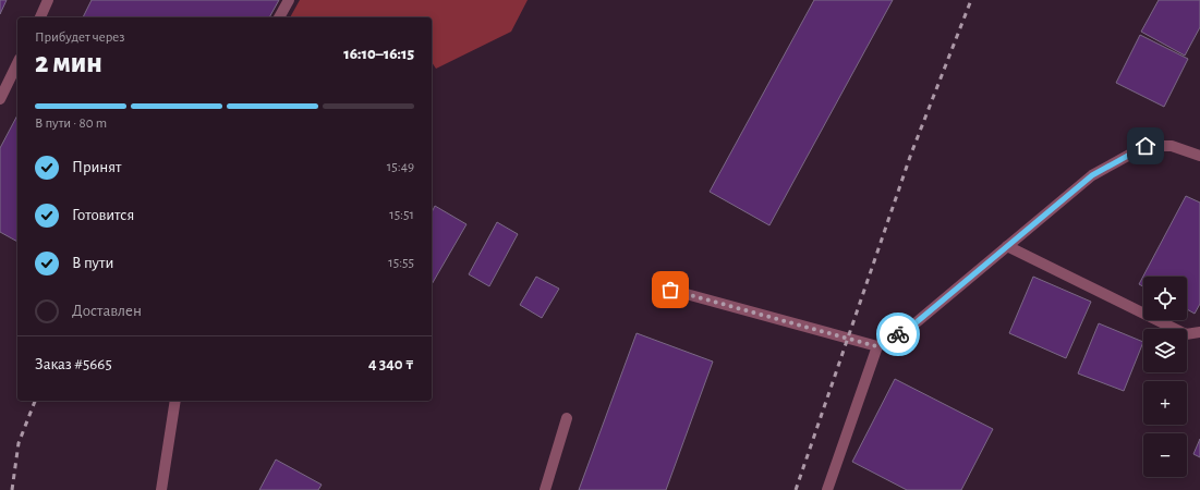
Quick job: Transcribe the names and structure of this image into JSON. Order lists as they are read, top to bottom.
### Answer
{
  "page": {
    "heading": ["2 мин", "Прибудет через", "16:10–16:15"],
    "panel": ["Заказ #5665", "4 340 ₸"],
    "bar": "В пути · 80 m",
    "list": [
      ["Принят", "15:49"],
      ["Готовится", "15:51"],
      ["В пути", "15:55"],
      "Доставлен"
    ],
    "map_buttons": ["+", "−"]
  }
}
